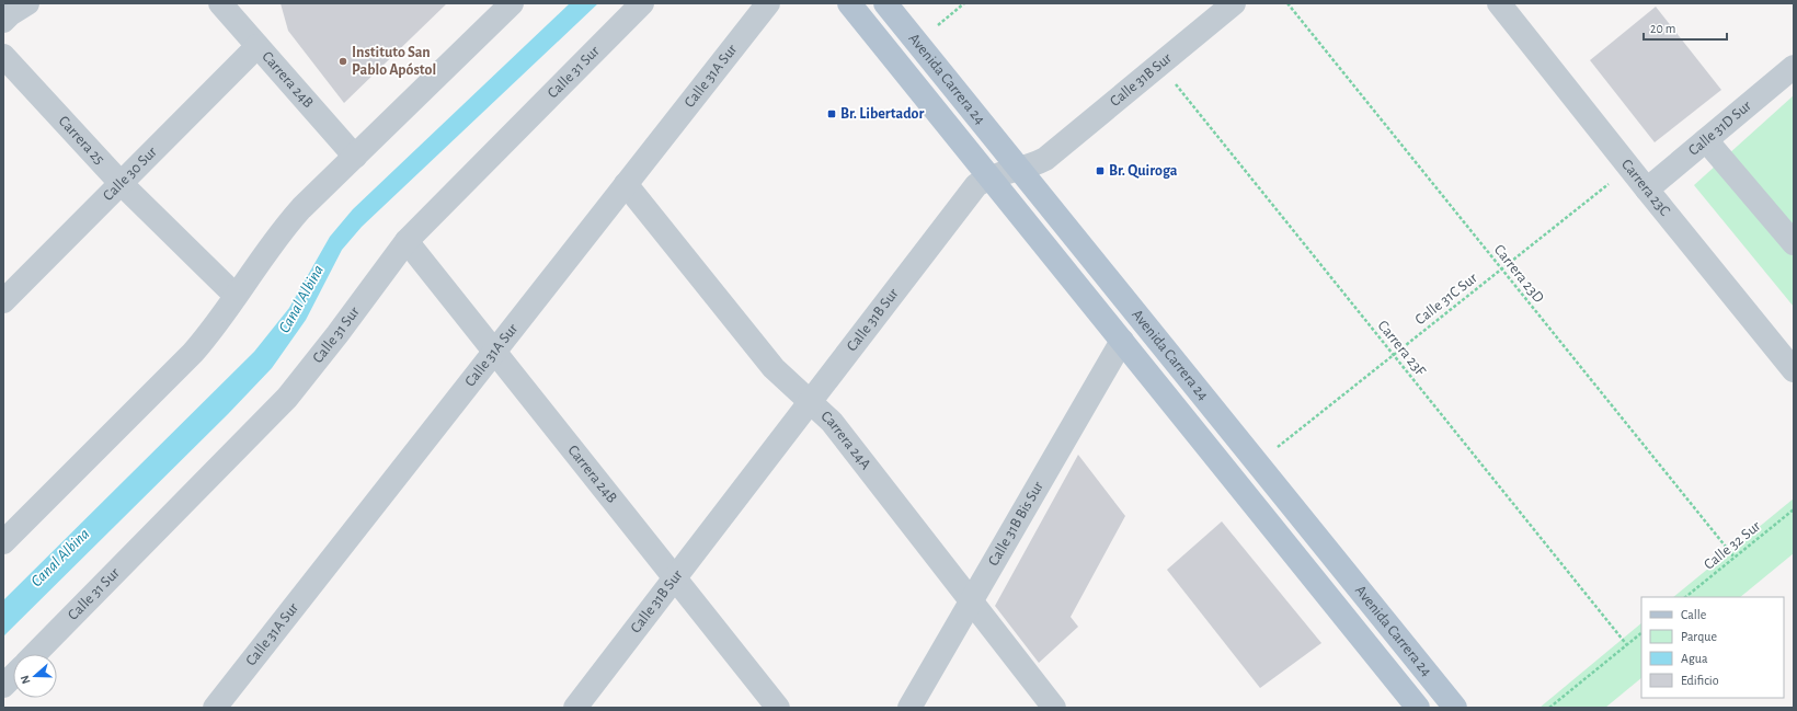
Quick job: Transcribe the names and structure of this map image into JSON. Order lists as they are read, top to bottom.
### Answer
{
  "streets": {
    "main road": ["Avenida Carrera 24"],
    "street": [
      "Calle 31 Sur",
      "Calle 31A Sur",
      "Carrera 24B",
      "Calle 31B Sur",
      "Calle 31D Sur",
      "Carrera 25",
      "Calle 30 Sur",
      "Carrera 23C",
      "Carrera 24A",
      "Calle 31B Bis Sur"
    ],
    "path": [
      "Carrera 23D",
      "Calle 31C Sur",
      "Carrera 23F",
      "Calle 32 Sur"
    ]
  },
  "crossings": [
    ["Calle 31 Sur", "Carrera 24B"],
    ["Calle 31A Sur", "Carrera 24B"],
    ["Calle 31A Sur", "Carrera 24A"],
    ["Avenida Carrera 24", "Calle 31B Sur"],
    ["Avenida Carrera 24", "Calle 31C Sur"],
    ["Avenida Carrera 24", "Calle 31B Bis Sur"],
    ["Carrera 24B", "Calle 31B Sur"],
    ["Carrera 24B", "Calle 30 Sur"],
    ["Calle 31B Sur", "Carrera 23F"],
    ["Calle 31B Sur", "Carrera 24A"],
    ["Calle 31D Sur", "Carrera 23C"],
    ["Carrera 25", "Calle 30 Sur"],
    ["Carrera 23C", "Calle 31C Sur"],
    ["Carrera 23D", "Calle 31C Sur"],
    ["Carrera 23D", "Calle 32 Sur"],
    ["Calle 31C Sur", "Carrera 23F"],
    ["Carrera 24A", "Calle 31B Bis Sur"]
  ],
  "water": ["Canal Albina"],
  "places": {
    "other": ["Instituto San Pablo Apóstol"],
    "transit": ["Br. Libertador", "Br. Quiroga"]
  },
  "legend": [
    "Calle",
    "Parque",
    "Agua",
    "Edificio"
  ],
  "scale_bar": "20 m",
  "north": "left"
}
